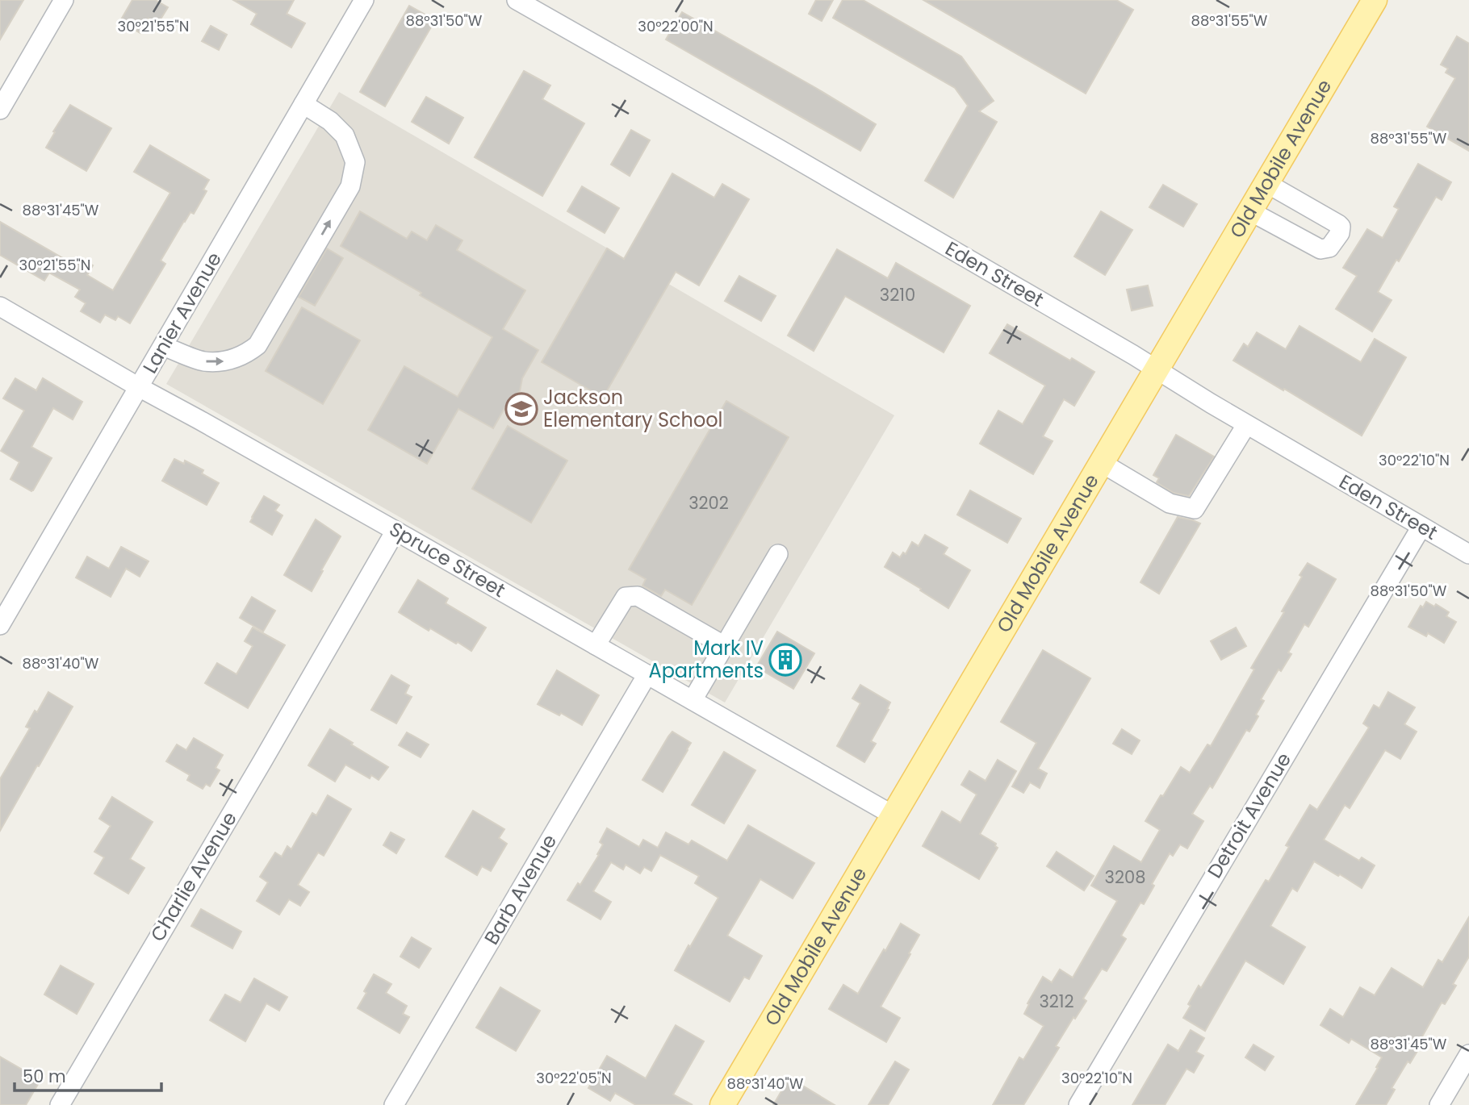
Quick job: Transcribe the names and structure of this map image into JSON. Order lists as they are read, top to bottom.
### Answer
{
  "streets": {
    "main road": ["Old Mobile Avenue"],
    "street": [
      "Eden Street",
      "Lanier Avenue",
      "Spruce Street",
      "Detroit Avenue",
      "Charlie Avenue",
      "Barb Avenue"
    ]
  },
  "crossings": [
    ["Old Mobile Avenue", "Eden Street"],
    ["Old Mobile Avenue", "Spruce Street"],
    ["Eden Street", "Detroit Avenue"],
    ["Lanier Avenue", "Spruce Street"],
    ["Spruce Street", "Charlie Avenue"],
    ["Spruce Street", "Barb Avenue"]
  ],
  "places": {
    "school or university": ["Jackson Elementary School"],
    "building": ["Mark IV Apartments"]
  },
  "house_numbers": [
    "3210",
    "3202",
    "3208",
    "3212"
  ],
  "scale_bar": "50 m",
  "coordinates": [
    "88°31'50\"W",
    "88°31'55\"W",
    "30°21'55\"N",
    "30°22'00\"N",
    "88°31'45\"W",
    "30°22'10\"N",
    "88°31'40\"W",
    "30°22'05\"N"
  ]
}
